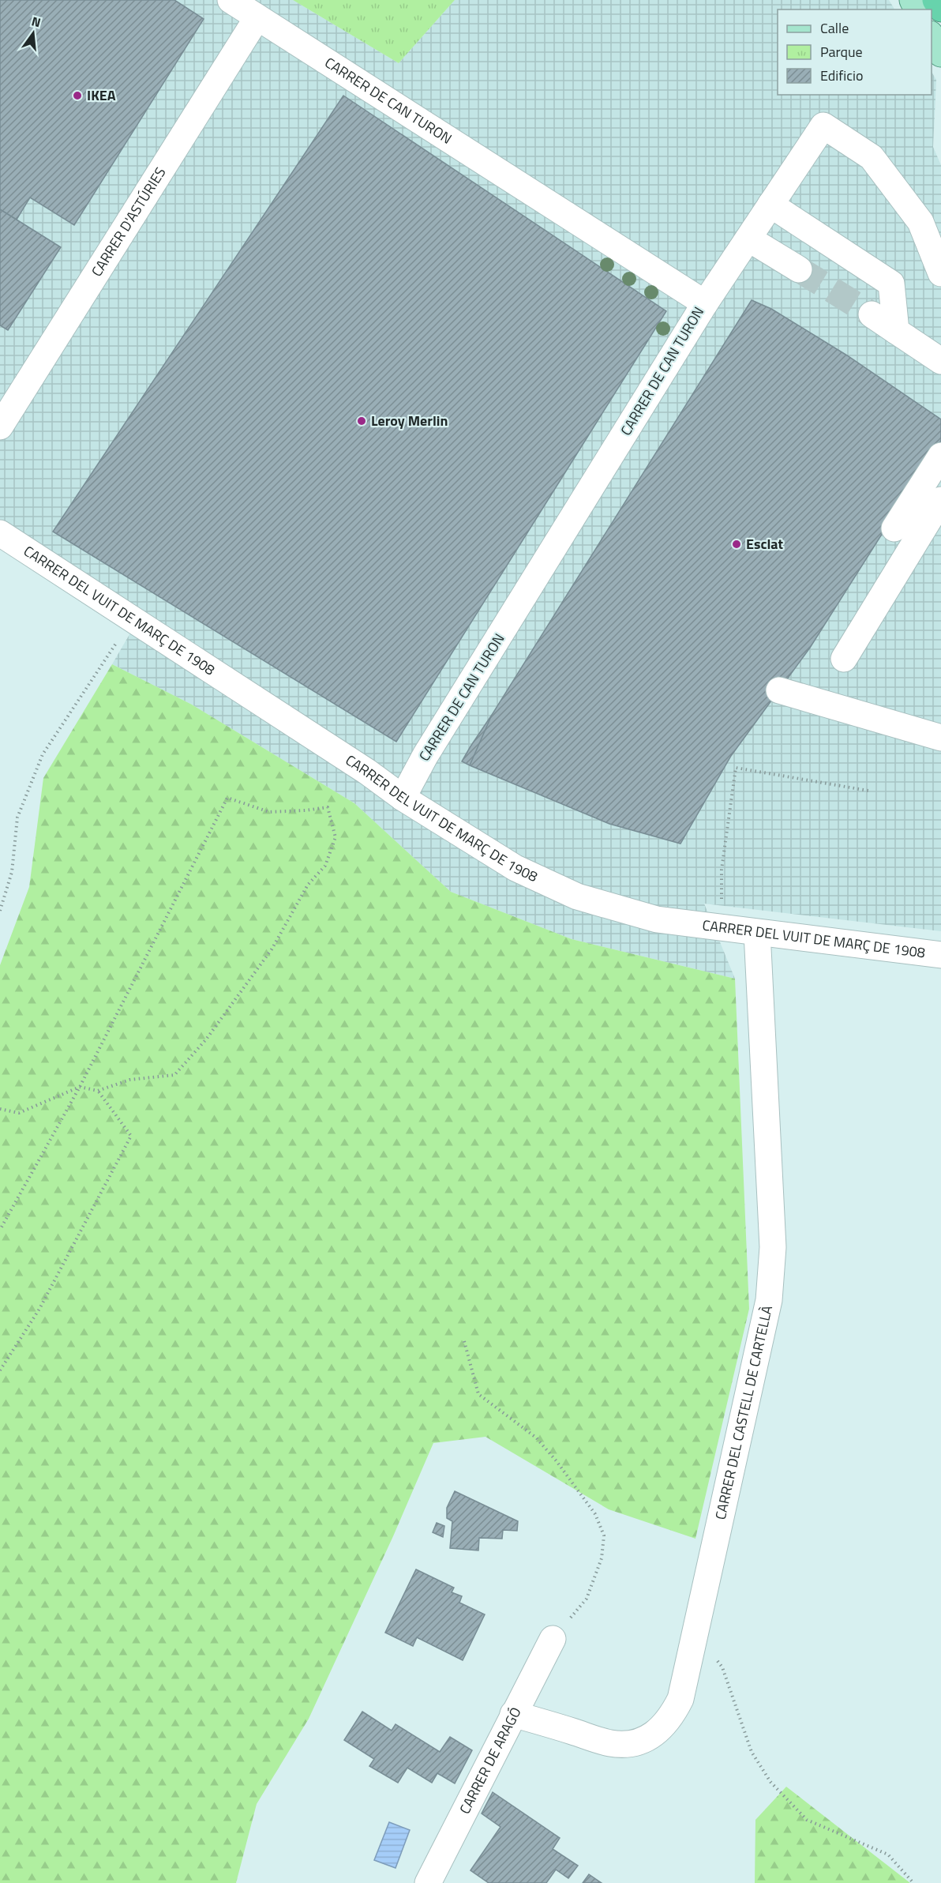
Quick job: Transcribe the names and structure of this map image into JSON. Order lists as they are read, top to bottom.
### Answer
{
  "streets": {
    "street": [
      "CARRER DE CAN TURON",
      "CARRER D'ASTÚRIES",
      "CARRER DEL VUIT DE MARÇ DE 1908",
      "CARRER DEL CASTELL DE CARTELLÀ",
      "CARRER DE ARAGÓ"
    ]
  },
  "crossings": [
    ["CARRER DE CAN TURON", "CARRER D'ASTÚRIES"],
    ["CARRER DE CAN TURON", "CARRER DEL VUIT DE MARÇ DE 1908"],
    ["CARRER DEL VUIT DE MARÇ DE 1908", "CARRER DEL CASTELL DE CARTELLÀ"],
    ["CARRER DEL CASTELL DE CARTELLÀ", "CARRER DE ARAGÓ"]
  ],
  "places": ["IKEA", "Leroy Merlin", "Esclat"],
  "legend": ["Calle", "Parque", "Edificio"],
  "north": "top"
}
